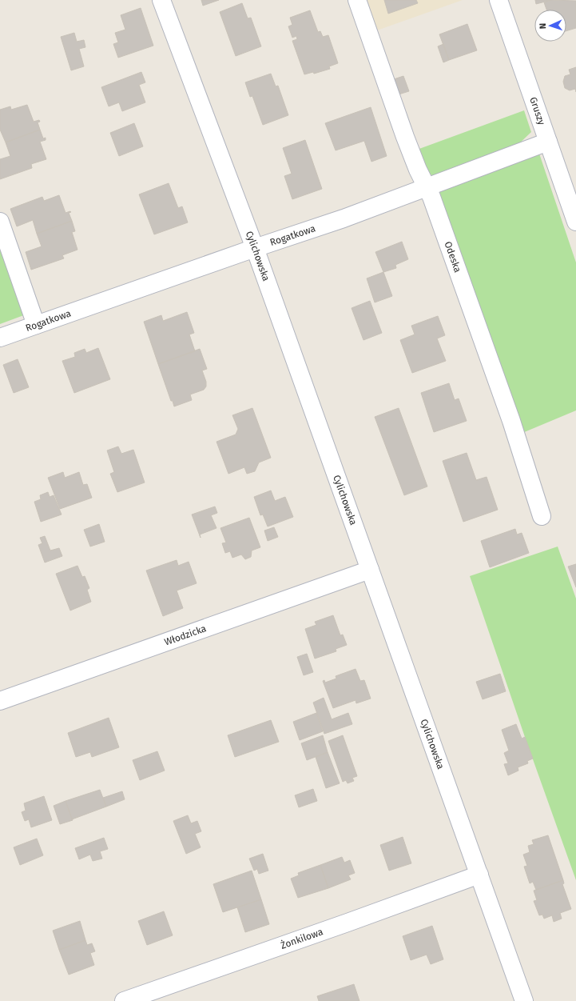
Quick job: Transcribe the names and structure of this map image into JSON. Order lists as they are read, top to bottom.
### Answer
{
  "streets": {
    "street": [
      "Gruszy",
      "Rogatkowa",
      "Cylichowska",
      "Odeska",
      "Włodzicka",
      "Żonkilowa"
    ]
  },
  "crossings": [
    ["Gruszy", "Rogatkowa"],
    ["Rogatkowa", "Cylichowska"],
    ["Rogatkowa", "Odeska"],
    ["Cylichowska", "Włodzicka"],
    ["Cylichowska", "Żonkilowa"]
  ],
  "north": "left"
}
